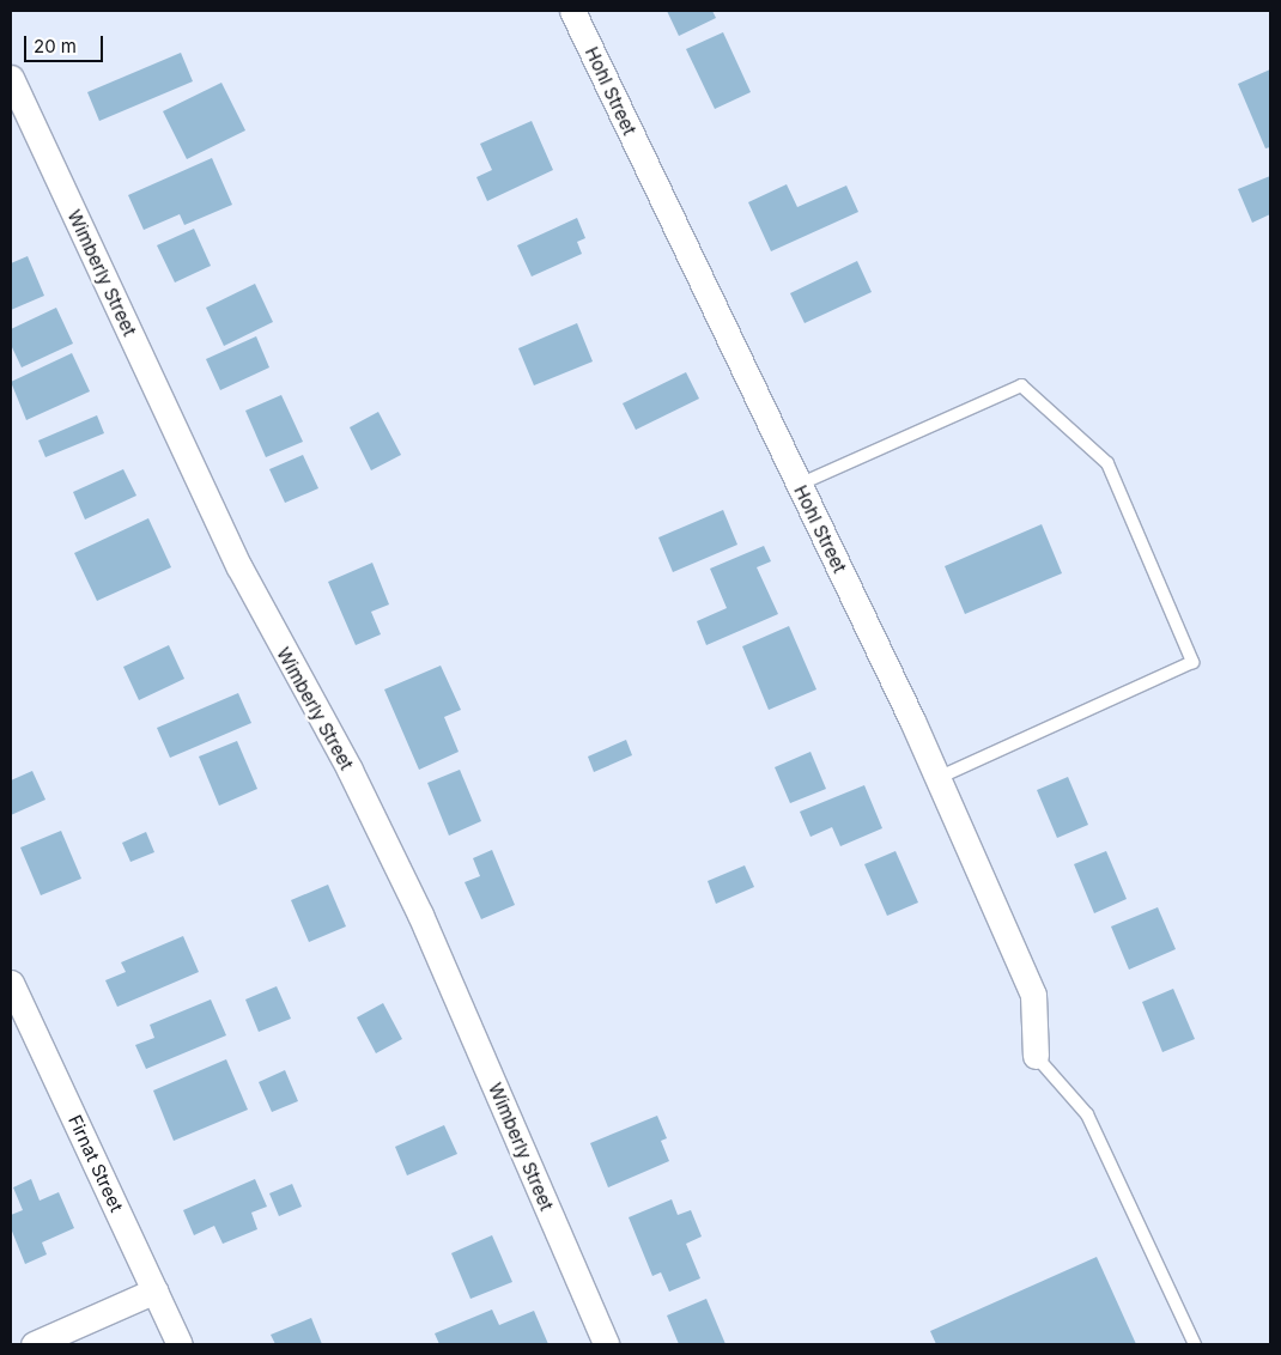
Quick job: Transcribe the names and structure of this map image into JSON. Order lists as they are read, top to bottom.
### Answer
{
  "streets": {
    "street": ["Hohl Street", "Wimberly Street", "Firnat Street"]
  },
  "scale_bar": "20 m"
}
